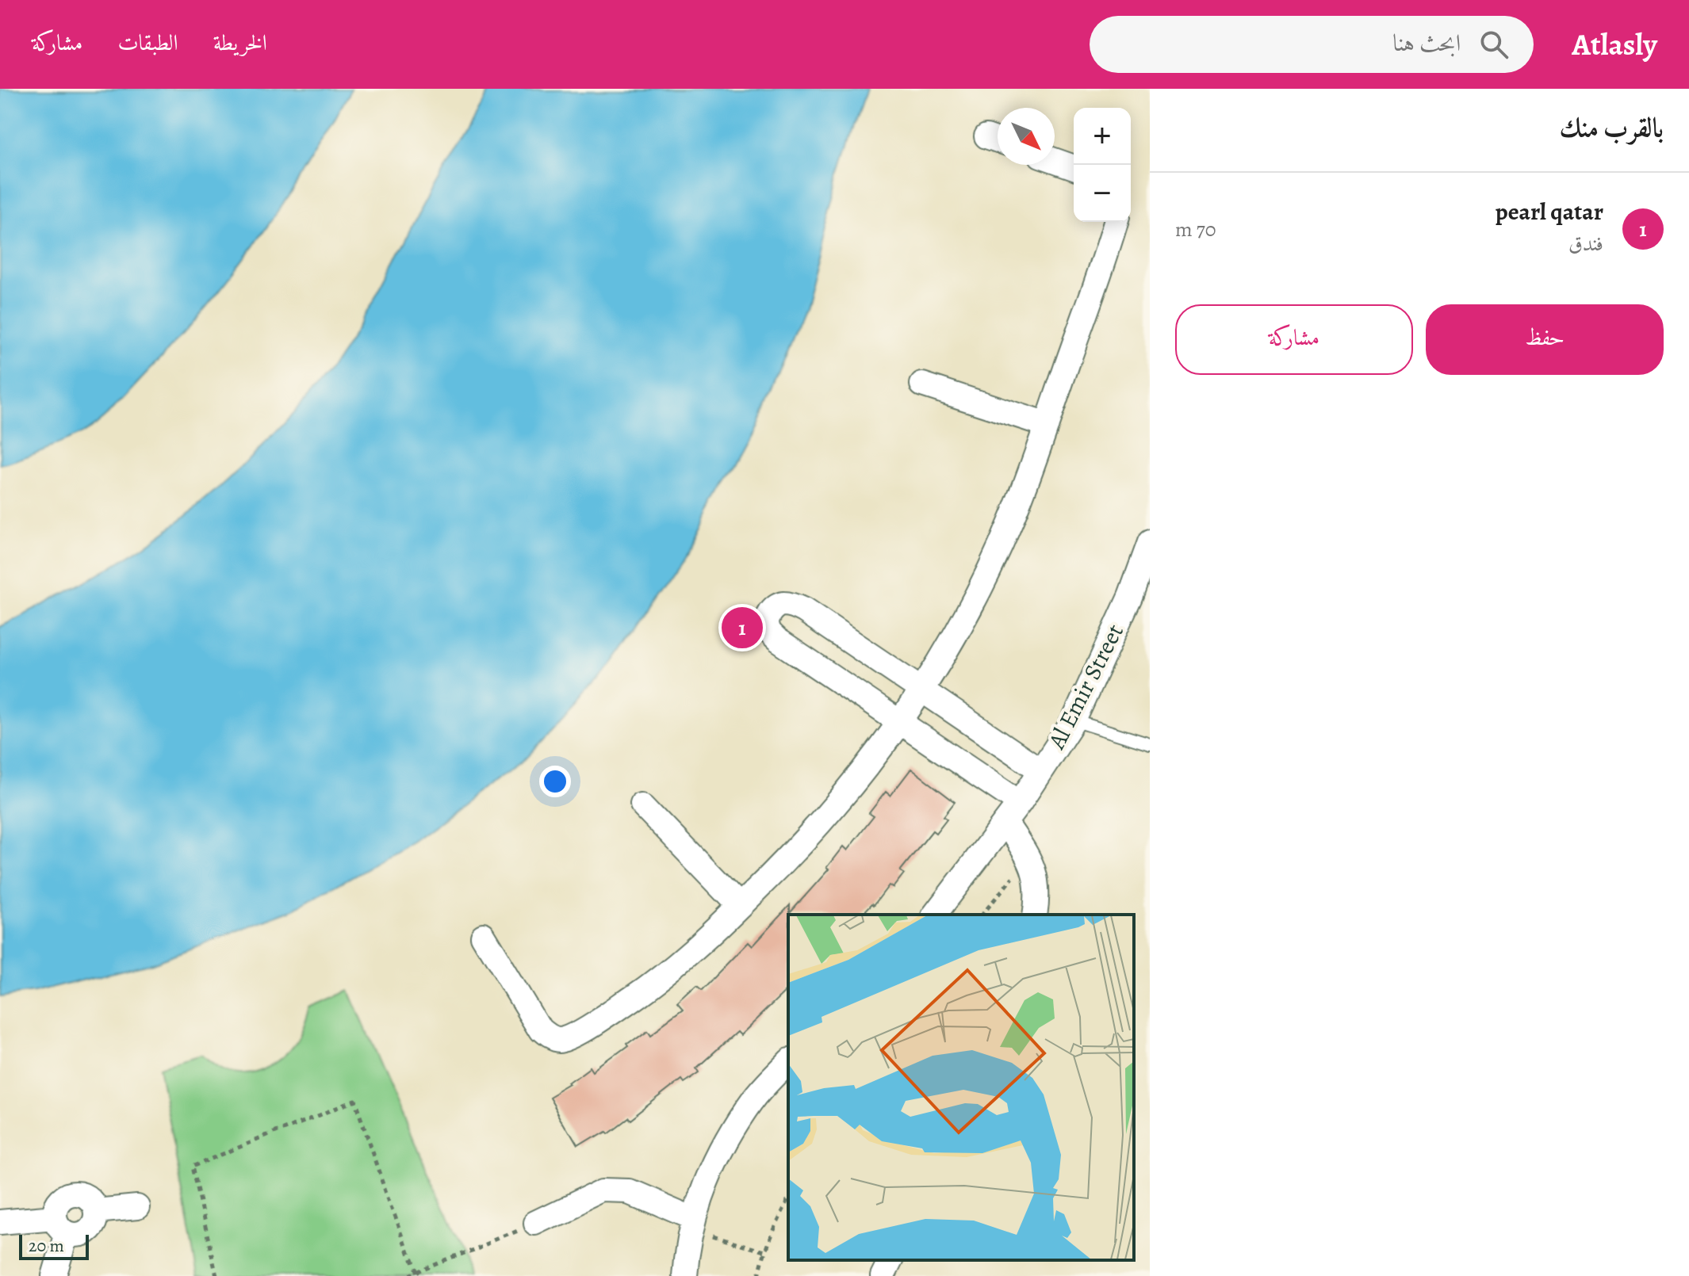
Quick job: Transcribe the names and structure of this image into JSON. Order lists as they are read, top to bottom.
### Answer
{
  "streets": {
    "street": ["Al Emir Street"]
  },
  "scale_bar": "20 m",
  "north": "bottom right",
  "page": {
    "header": "Atlasly",
    "search": "ابحث هنا",
    "nav": ["الخريطة", "الطبقات", "مشاركة"],
    "heading": "بالقرب منك",
    "map_buttons": ["+", "−"],
    "list": [
      {
        "mark": "1",
        "name": "pearl qatar",
        "note": "فندق",
        "value": "70 m"
      }
    ],
    "buttons": ["حفظ", "مشاركة"],
    "pins": "1",
    "scale": "20 m"
  }
}
